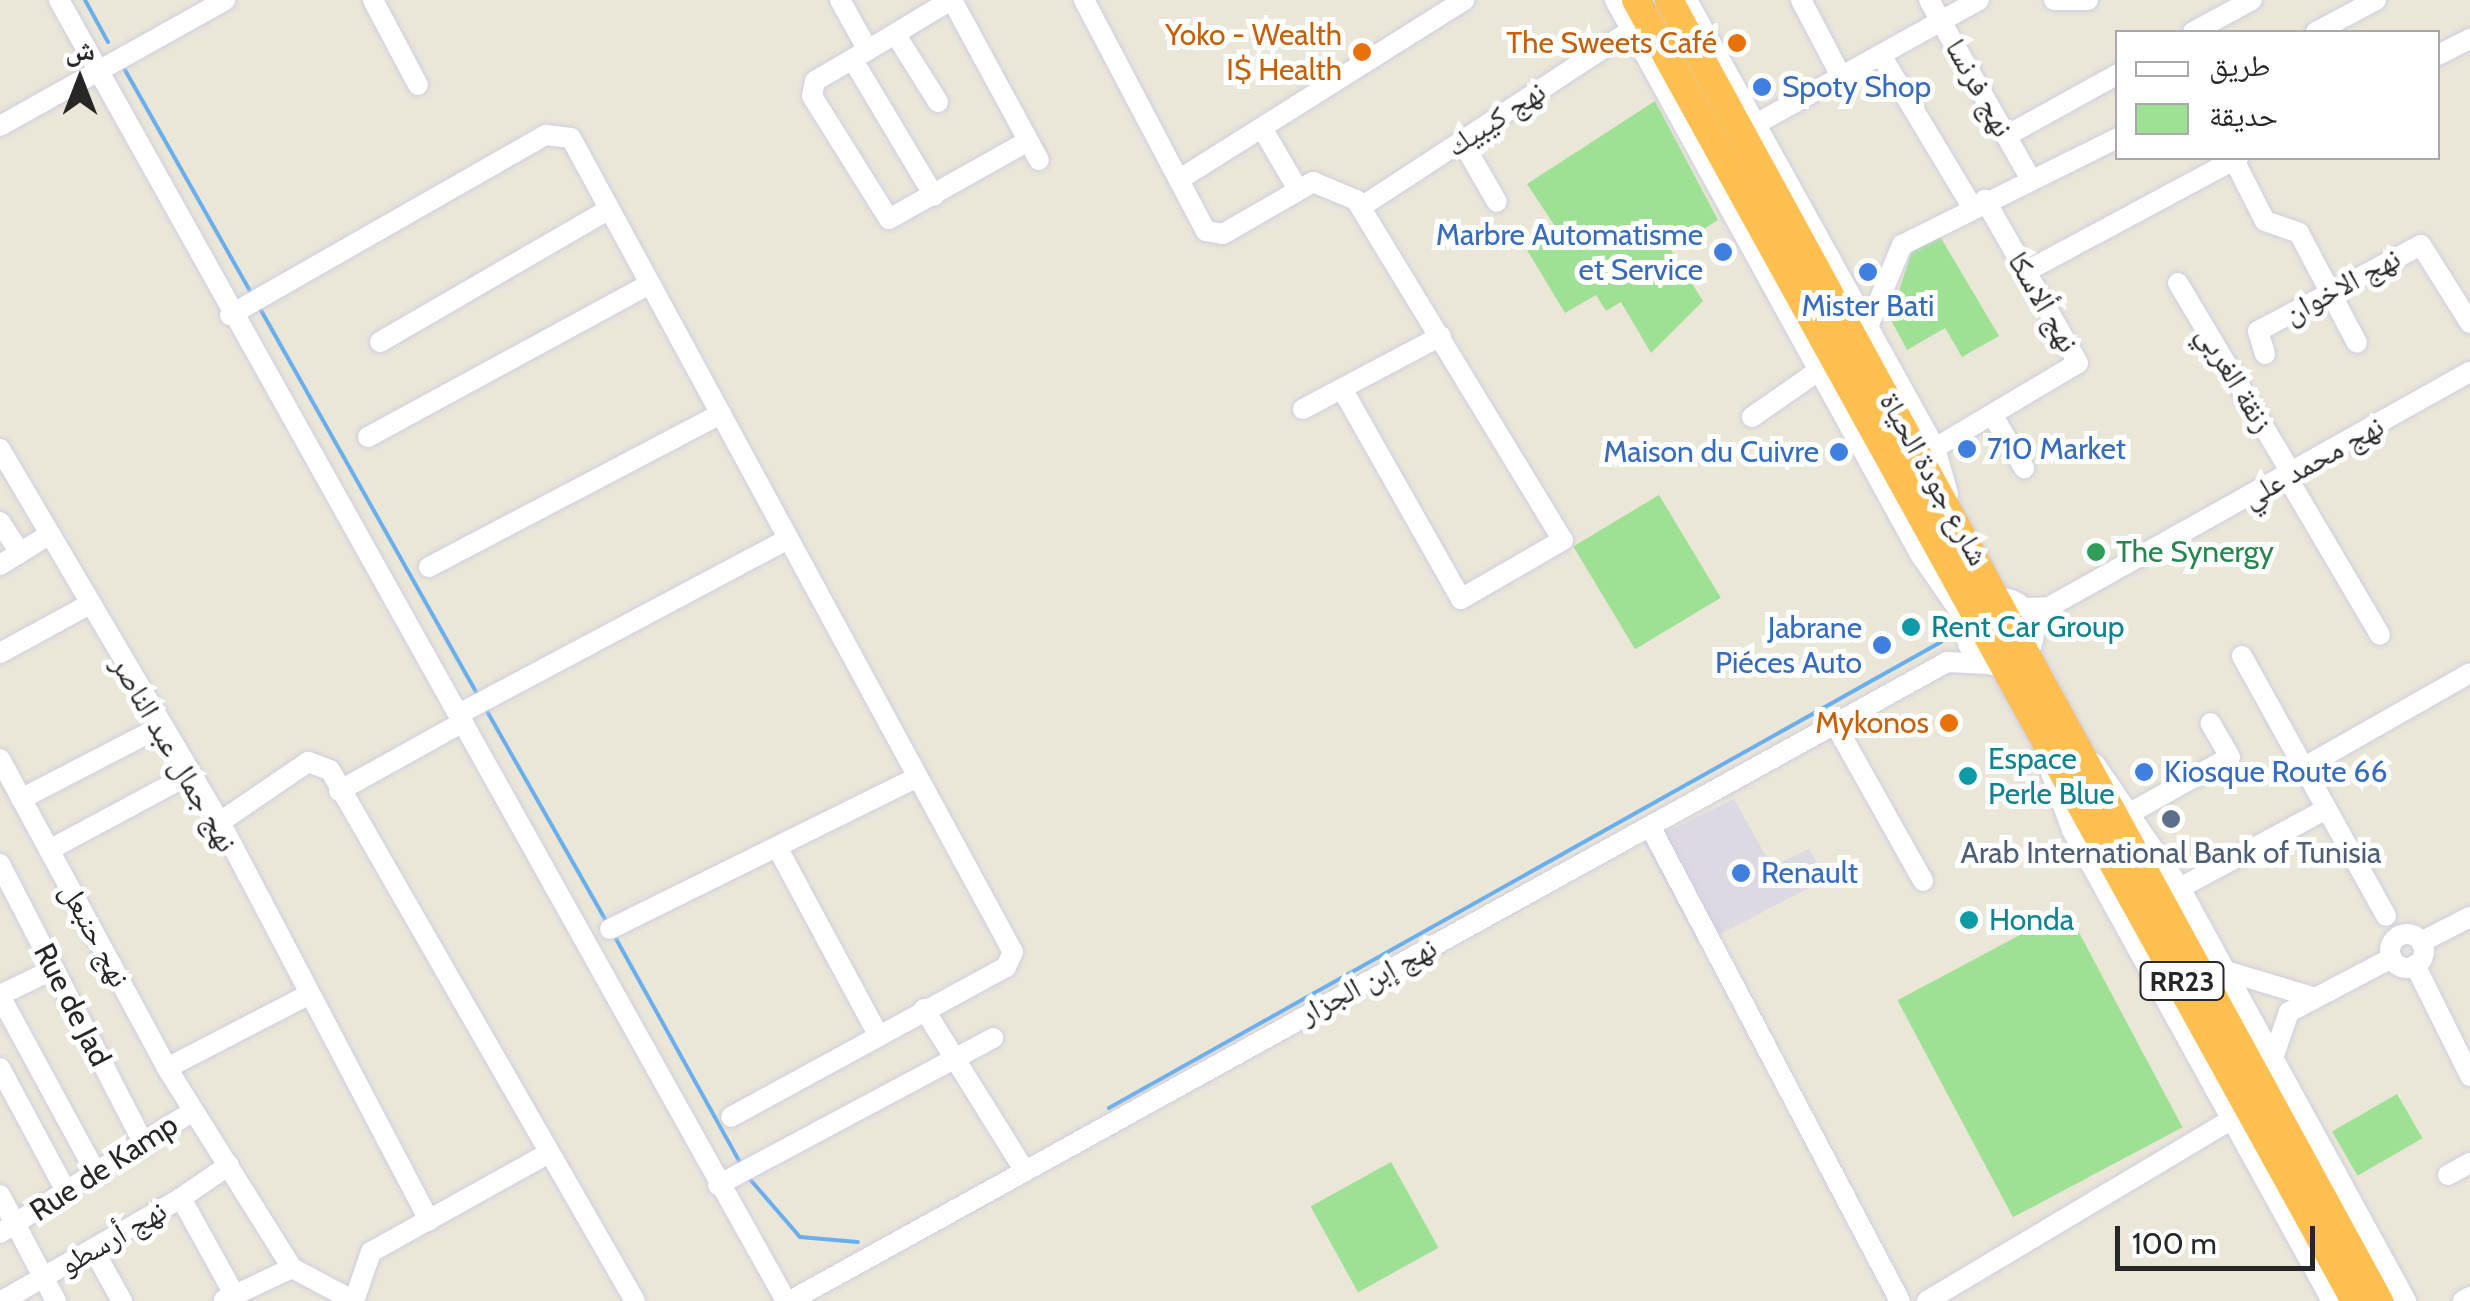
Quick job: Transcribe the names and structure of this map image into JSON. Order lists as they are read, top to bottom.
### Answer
{
  "streets": {
    "highway": ["شارع جودة الحياة", "RR23"],
    "street": [
      "نهج فرنسا",
      "نهج كيبيك",
      "نهج الاخوان",
      "نهج ألاسكا",
      "زنقة الغربي",
      "نهج محمد علي",
      "نهج جمال عبد الناصر",
      "نهج حنبعل",
      "نهج إبن الجزار",
      "Rue de Jad",
      "Rue de Kamp",
      "نهج أرسطو"
    ]
  },
  "crossings": [
    ["زنقة الغربي", "نهج محمد علي"],
    ["نهج حنبعل", "Rue de Kamp"],
    ["Rue de Jad", "Rue de Kamp"]
  ],
  "places": [
    "The Sweets Café",
    "Yoko - Wealth I$ Health",
    "Spoty Shop",
    "Marbre Automatisme et Service",
    "Mister Bati",
    "710 Market",
    "Maison du Cuivre",
    "The Synergy",
    "Rent Car Group",
    "Jabrane Piéces Auto",
    "Mykonos",
    "Kiosque Route 66",
    "Espace Perle Blue",
    "Arab International Bank of Tunisia",
    "Renault",
    "Honda"
  ],
  "legend": ["طريق", "حديقة"],
  "scale_bar": "100 m",
  "north": "top"
}
